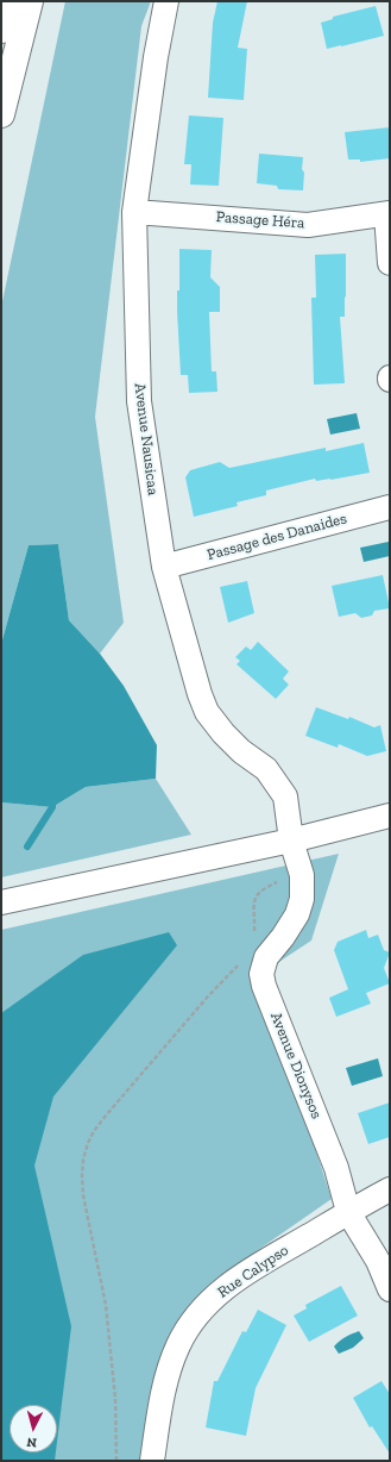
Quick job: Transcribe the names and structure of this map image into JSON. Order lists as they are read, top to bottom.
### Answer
{
  "streets": {
    "street": [
      "Passage Héra",
      "Avenue Nausicaa",
      "Passage des Danaides",
      "Avenue Dionysos",
      "Rue Calypso"
    ]
  },
  "crossings": [
    ["Passage Héra", "Avenue Nausicaa"],
    ["Avenue Nausicaa", "Passage des Danaides"],
    ["Avenue Nausicaa", "Avenue Dionysos"],
    ["Avenue Dionysos", "Rue Calypso"]
  ],
  "north": "bottom"
}
